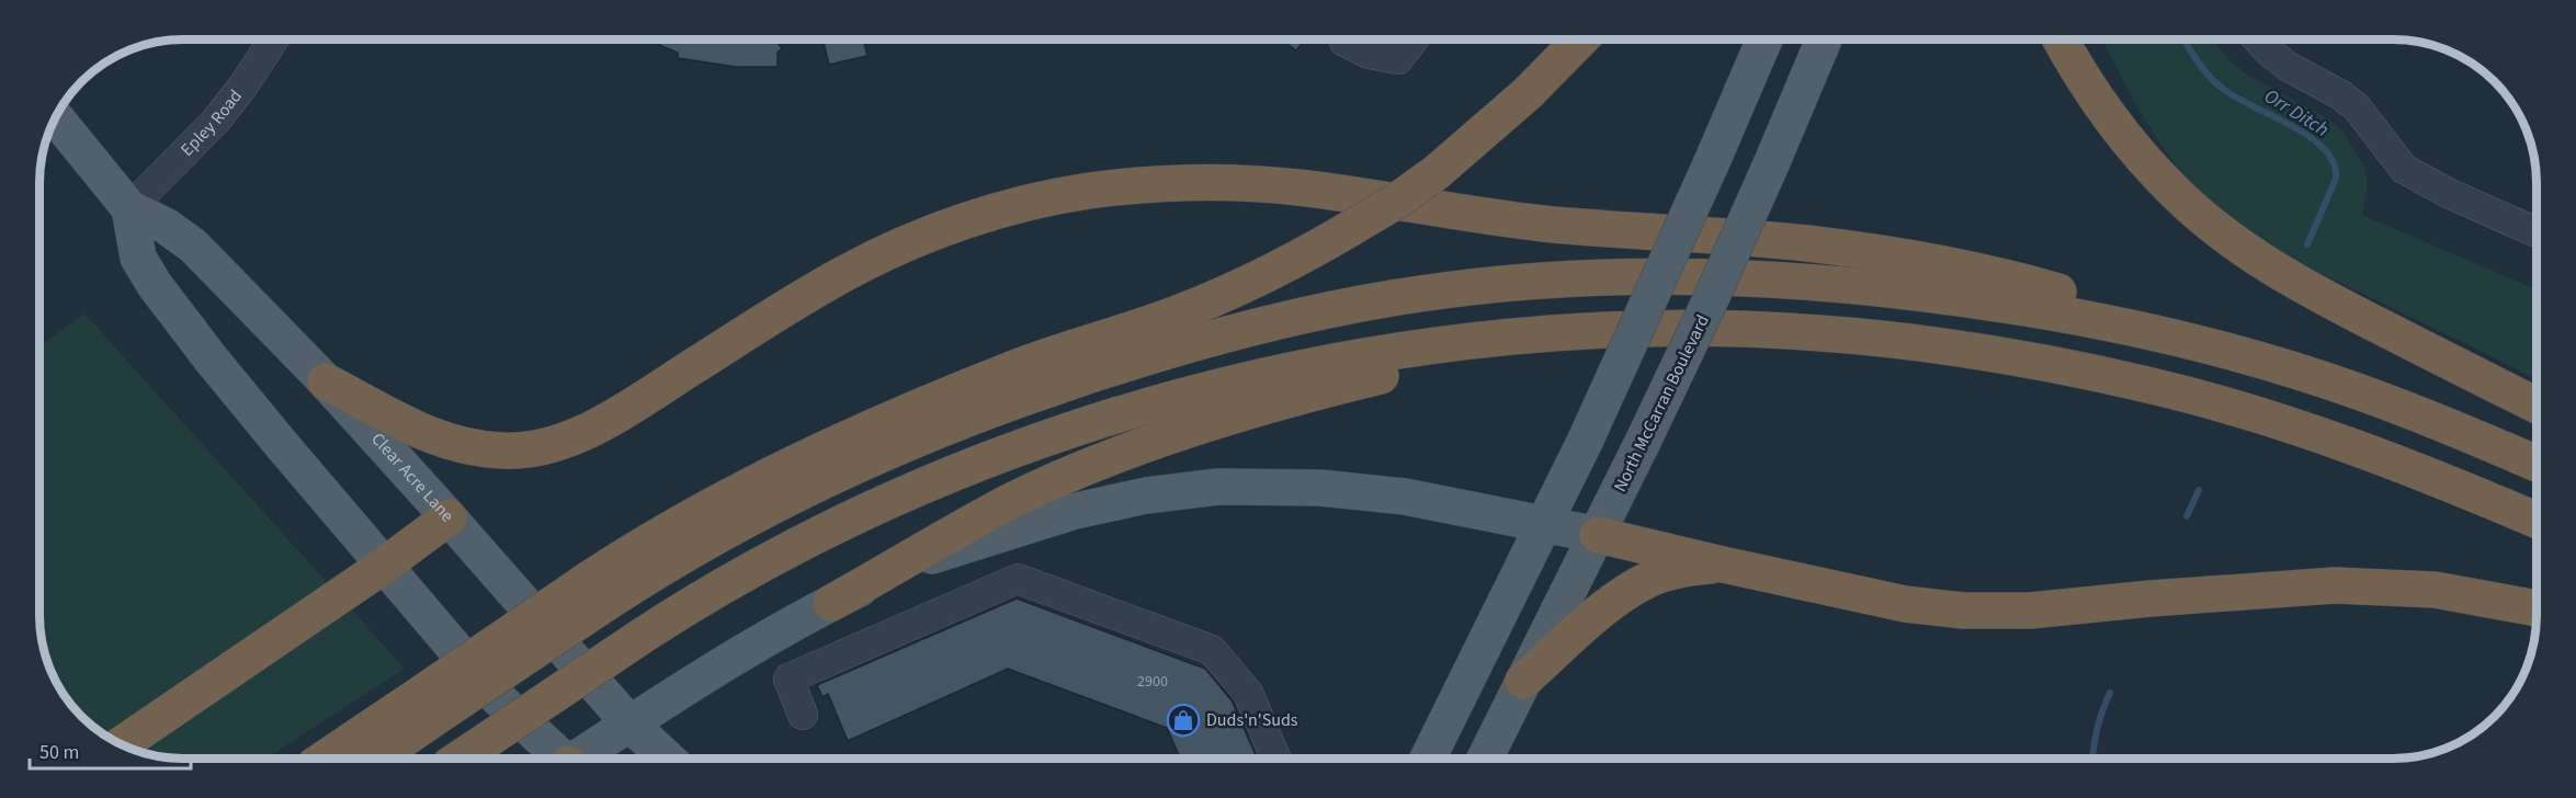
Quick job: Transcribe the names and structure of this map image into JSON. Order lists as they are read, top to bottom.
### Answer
{
  "streets": {
    "main road": ["North McCarran Boulevard", "Clear Acre Lane"],
    "street": ["Epley Road"]
  },
  "crossings": [
    ["Epley Road", "Clear Acre Lane"]
  ],
  "water": ["Orr Ditch"],
  "places": {
    "shop": ["Duds'n'Suds"]
  },
  "house_numbers": ["2900"],
  "scale_bar": "50 m"
}
